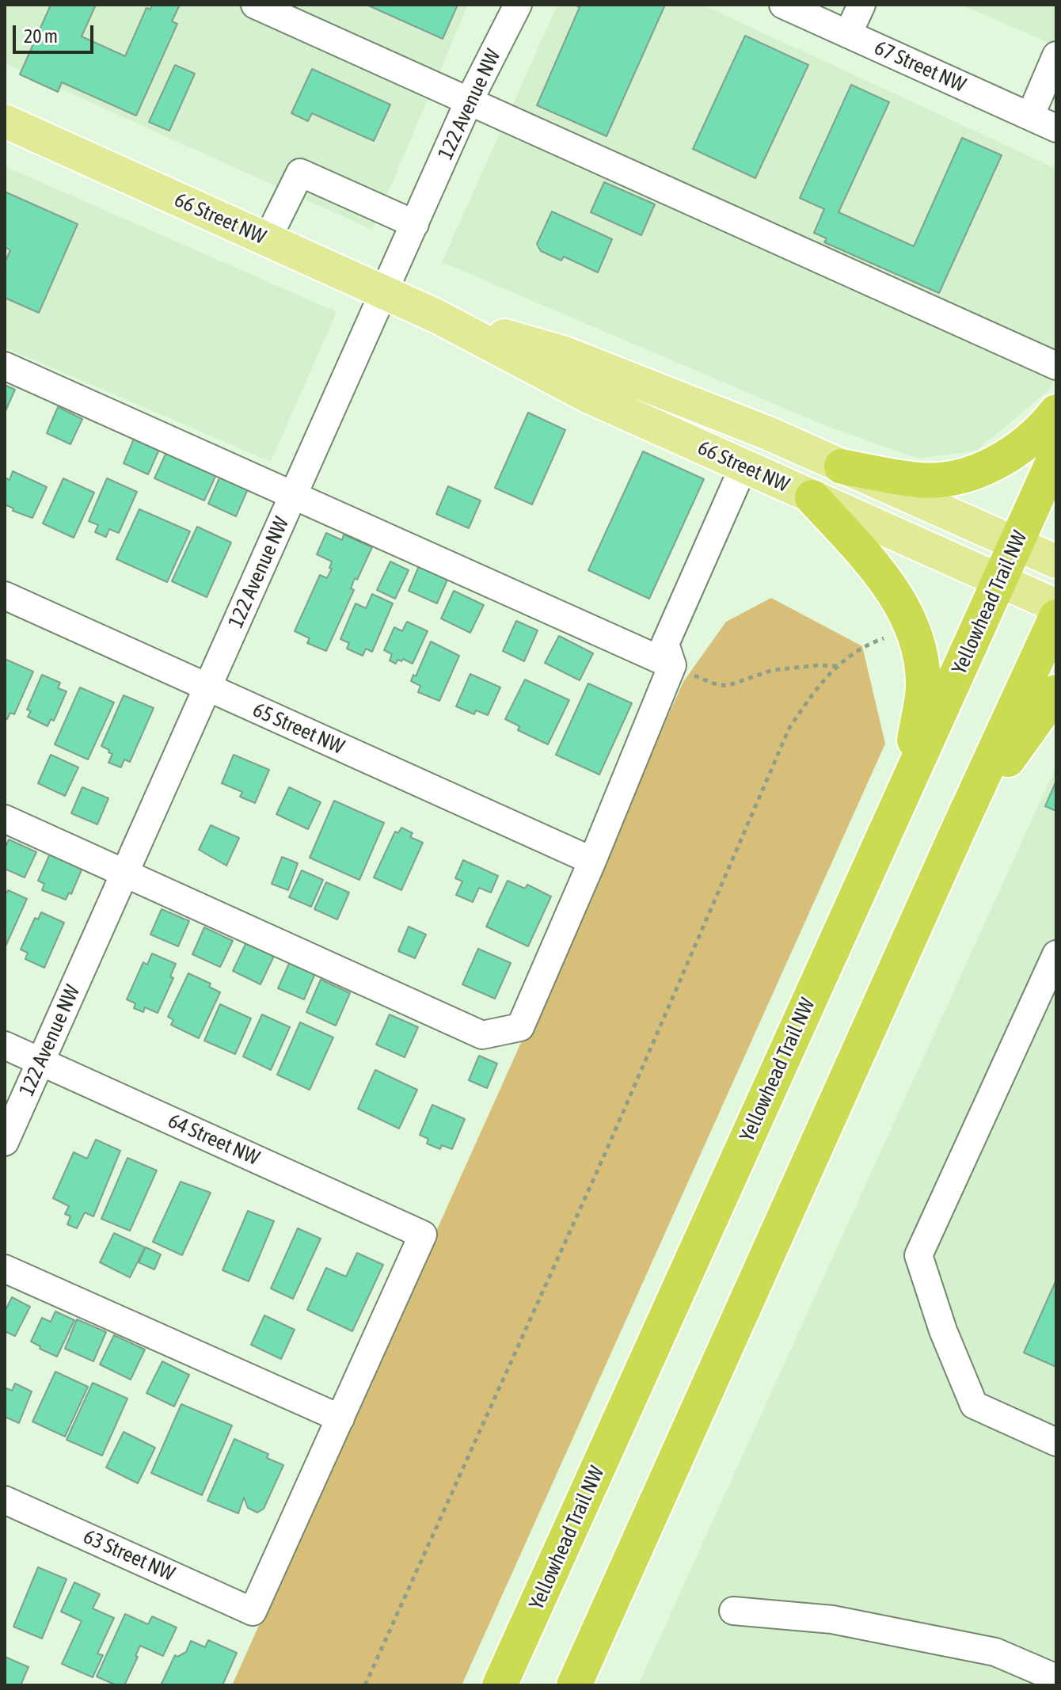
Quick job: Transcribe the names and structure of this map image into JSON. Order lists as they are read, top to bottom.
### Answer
{
  "streets": {
    "highway": ["Yellowhead Trail NW"],
    "main road": ["66 Street NW"],
    "street": [
      "67 Street NW",
      "122 Avenue NW",
      "65 Street NW",
      "64 Street NW",
      "63 Street NW"
    ]
  },
  "crossings": [
    ["122 Avenue NW", "66 Street NW"],
    ["122 Avenue NW", "65 Street NW"],
    ["122 Avenue NW", "64 Street NW"],
    ["66 Street NW", "Yellowhead Trail NW"],
    ["64 Street NW", "63 Street NW"]
  ],
  "scale_bar": "20 m"
}
